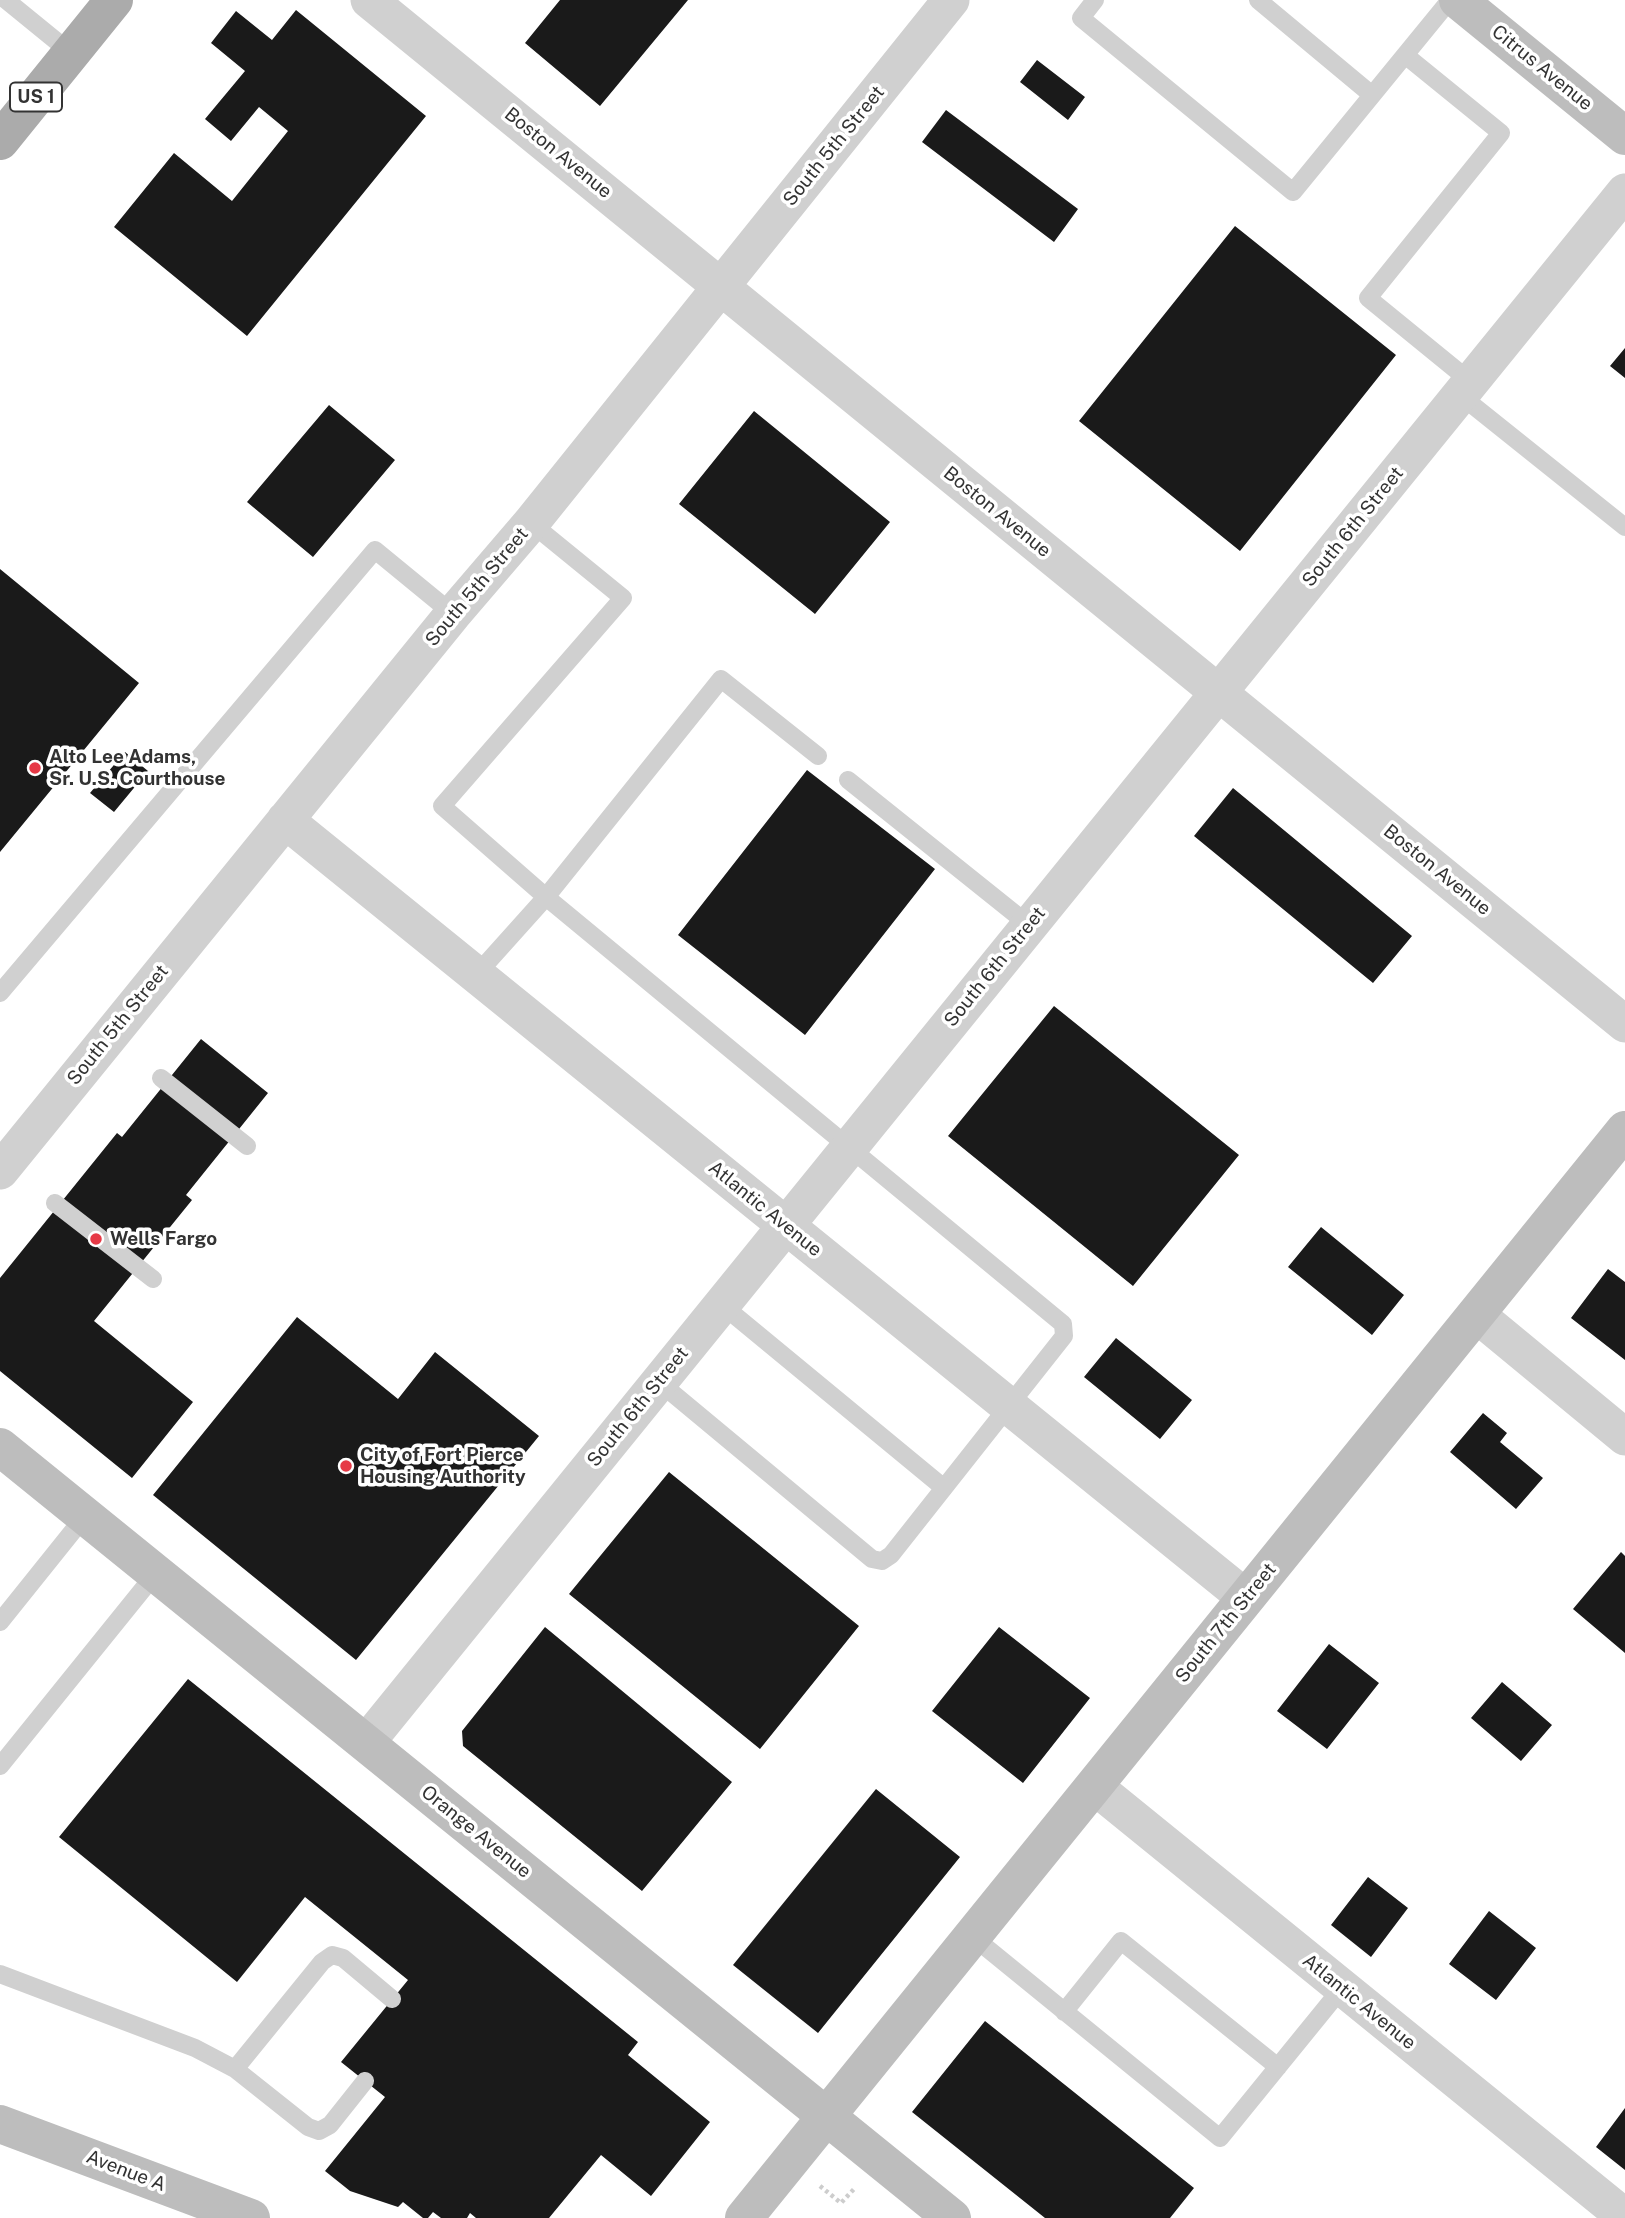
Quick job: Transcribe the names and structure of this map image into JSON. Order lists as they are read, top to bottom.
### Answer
{
  "streets": {
    "main road": ["US 1"],
    "street": [
      "Citrus Avenue",
      "South 5th Street",
      "Boston Avenue",
      "South 6th Street",
      "Atlantic Avenue",
      "South 7th Street",
      "Orange Avenue",
      "Avenue A"
    ]
  },
  "crossings": [
    ["South 5th Street", "Boston Avenue"],
    ["South 5th Street", "Atlantic Avenue"],
    ["Boston Avenue", "South 6th Street"],
    ["South 6th Street", "Atlantic Avenue"],
    ["South 6th Street", "Orange Avenue"],
    ["Atlantic Avenue", "South 7th Street"],
    ["South 7th Street", "Orange Avenue"]
  ],
  "places": ["Alto Lee Adams, Sr. U.S. Courthouse", "Wells Fargo", "City of Fort Pierce Housing Authority"]
}
